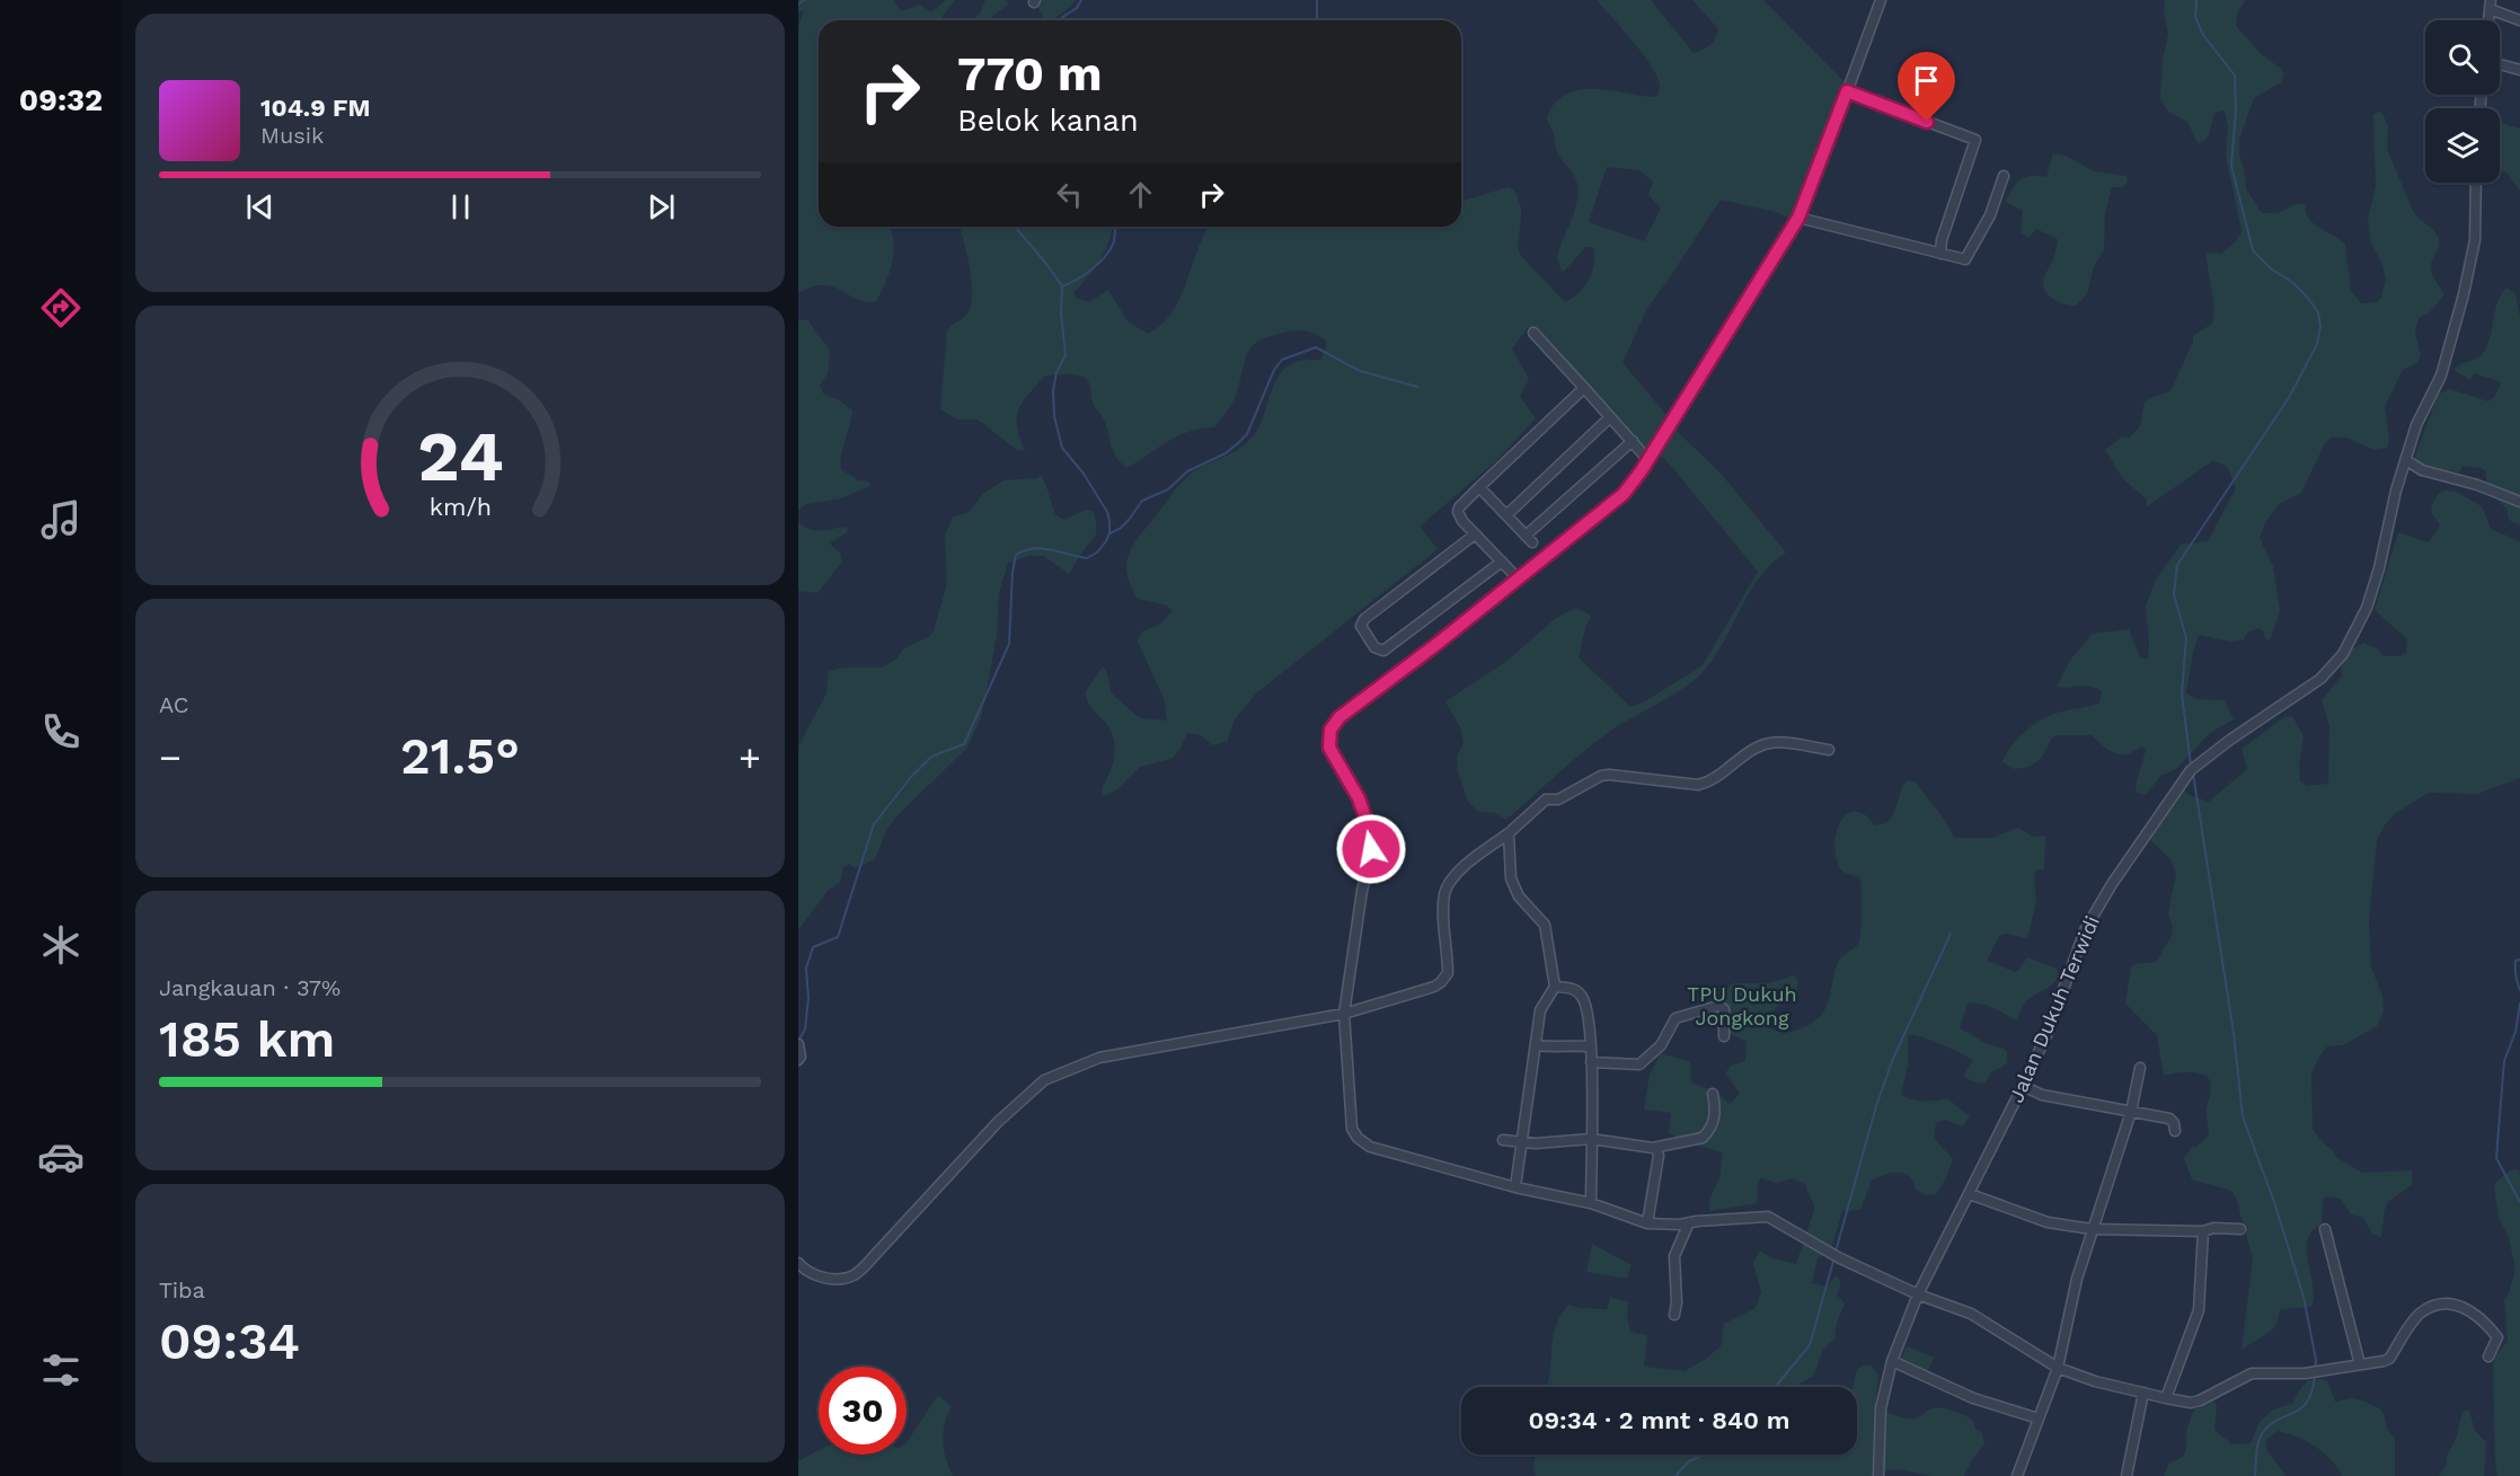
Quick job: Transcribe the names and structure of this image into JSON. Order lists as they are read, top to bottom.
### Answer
{
  "streets": {
    "street": ["Jalan Dukuh Terwidi"]
  },
  "parks": ["TPU Dukuh Jongkong"],
  "page": {
    "tabs": "09:32",
    "turn": ["770 m", "Belok kanan"],
    "song": ["104.9 FM", "Musik"],
    "tile": [
      "AC",
      ["Jangkauan · 37%", "185 km"],
      ["Tiba", "09:34"]
    ],
    "heat": ["−", "21.5°", "+"],
    "limit": "30",
    "trip": "09:34 · 2 mnt · 840 m",
    "gauge": ["24", "km/h"]
  }
}
